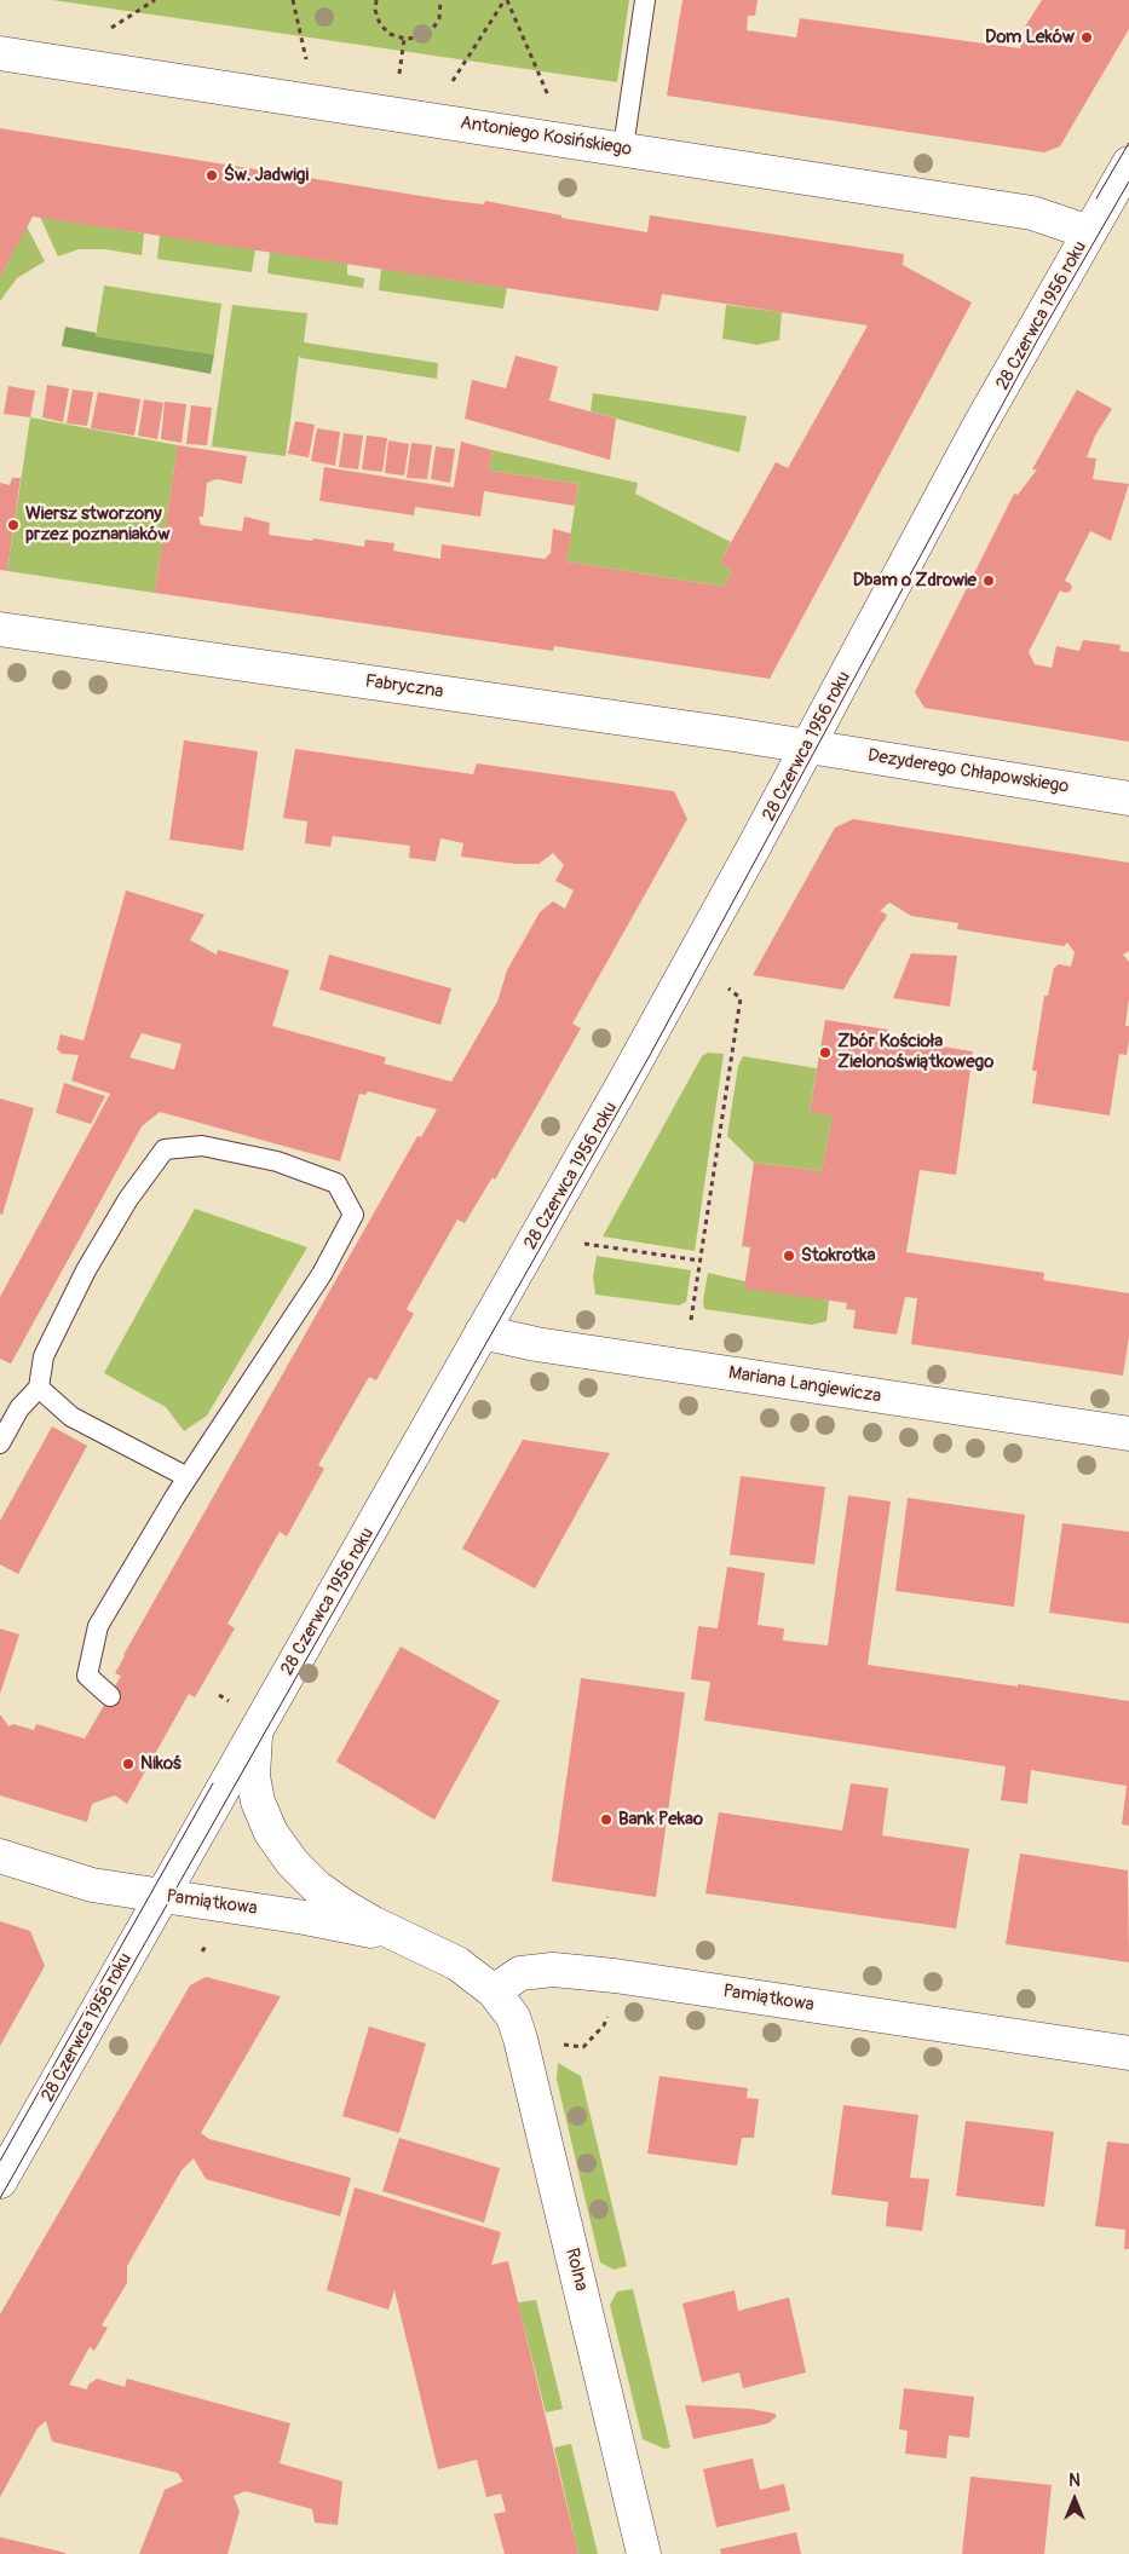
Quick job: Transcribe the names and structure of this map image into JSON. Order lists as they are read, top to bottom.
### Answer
{
  "streets": {
    "street": [
      "Antoniego Kosińskiego",
      "28 Czerwca 1956 roku",
      "Fabryczna",
      "Dezyderego Chłapowskiego",
      "Mariana Langiewicza",
      "Pamiątkowa",
      "Rolna"
    ]
  },
  "crossings": [
    ["Antoniego Kosińskiego", "28 Czerwca 1956 roku"],
    ["28 Czerwca 1956 roku", "Fabryczna"],
    ["28 Czerwca 1956 roku", "Dezyderego Chłapowskiego"],
    ["28 Czerwca 1956 roku", "Mariana Langiewicza"],
    ["28 Czerwca 1956 roku", "Pamiątkowa"],
    ["Fabryczna", "Dezyderego Chłapowskiego"],
    ["Pamiątkowa", "Rolna"]
  ],
  "places": [
    "Dom Leków",
    "Św. Jadwigi",
    "Wiersz stworzony przez poznaniaków",
    "Dbam o Zdrowie",
    "Zbór Kościoła Zielonoświątkowego",
    "Stokrotka",
    "Nikoś",
    "Bank Pekao"
  ],
  "north": "top"
}
